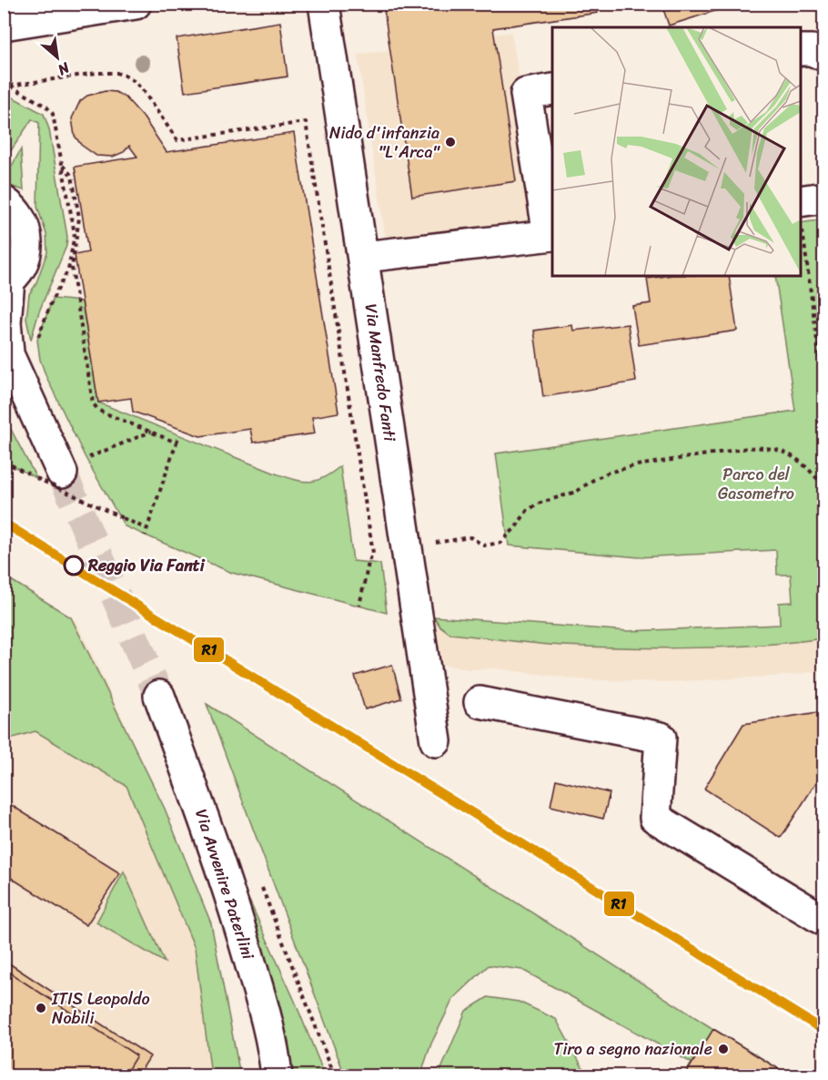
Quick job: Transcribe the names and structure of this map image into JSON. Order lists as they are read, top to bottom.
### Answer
{
  "streets": {
    "street": ["Via Manfredo Fanti", "Via Avvenire Paterlini"]
  },
  "parks": ["Parco del Gasometro"],
  "places": [
    "Nido d'infanzia \"L'Arca\"",
    "Reggio Via Fanti",
    "ITIS Leopoldo Nobili",
    "Tiro a segno nazionale"
  ],
  "lines": ["transit line R1"],
  "north": "bottom right"
}
